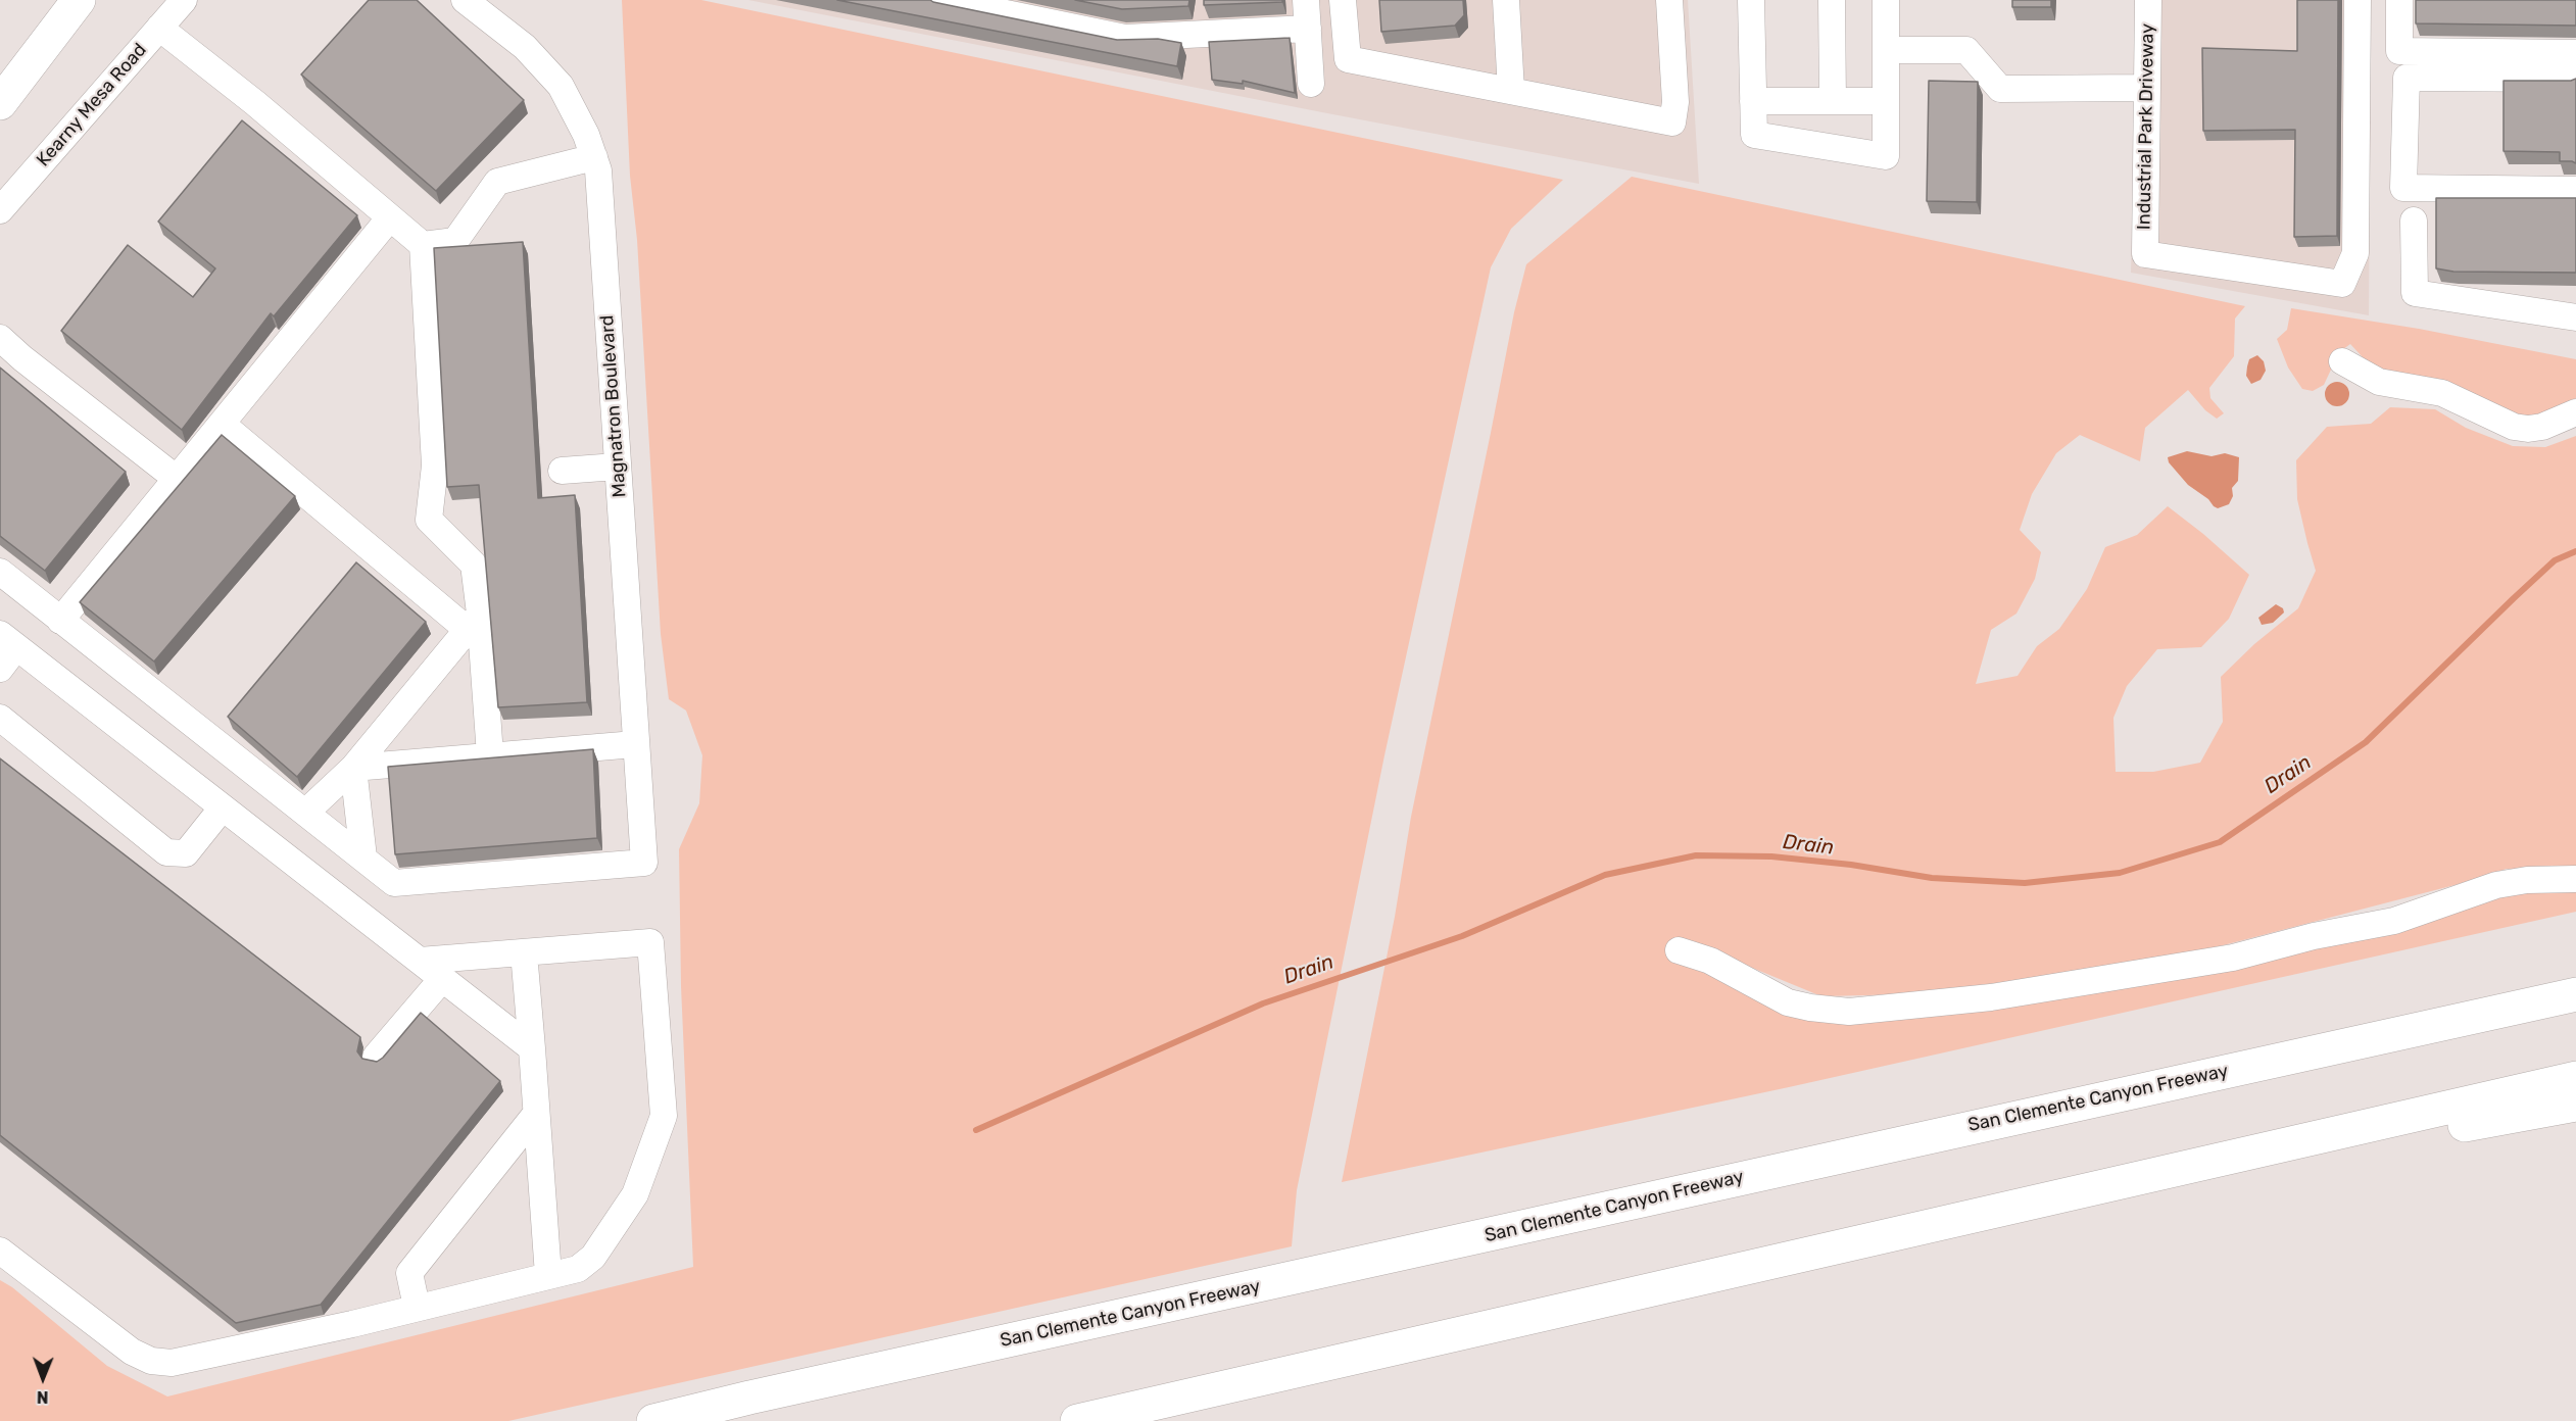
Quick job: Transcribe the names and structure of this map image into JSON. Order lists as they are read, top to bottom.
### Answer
{
  "streets": {
    "highway": ["San Clemente Canyon Freeway"],
    "street": ["Kearny Mesa Road", "Industrial Park Driveway", "Magnatron Boulevard"]
  },
  "water": ["Drain"],
  "north": "bottom"
}
